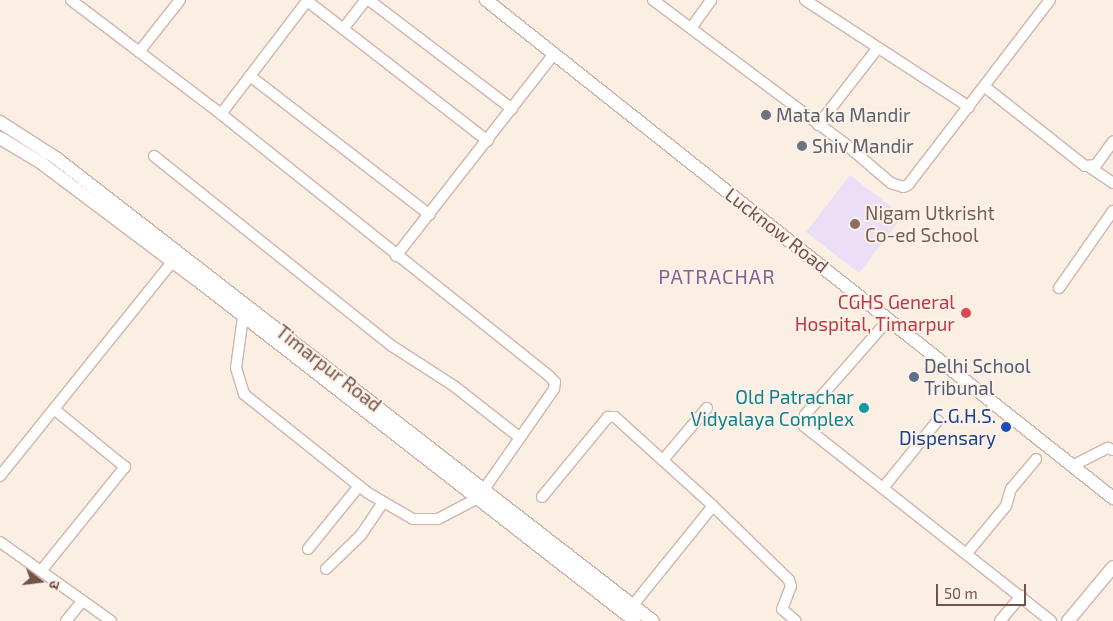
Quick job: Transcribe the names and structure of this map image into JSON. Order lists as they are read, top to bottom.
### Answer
{
  "streets": {
    "street": ["Lucknow Road", "Timarpur Road"]
  },
  "districts": ["PATRACHAR"],
  "places": [
    "Mata ka Mandir",
    "Shiv Mandir",
    "Nigam Utkrisht Co-ed School",
    "CGHS General Hospital, Timarpur",
    "Delhi School Tribunal",
    "Old Patrachar Vidyalaya Complex",
    "C.G.H.S. Dispensary"
  ],
  "scale_bar": "50 m",
  "north": "right"
}
